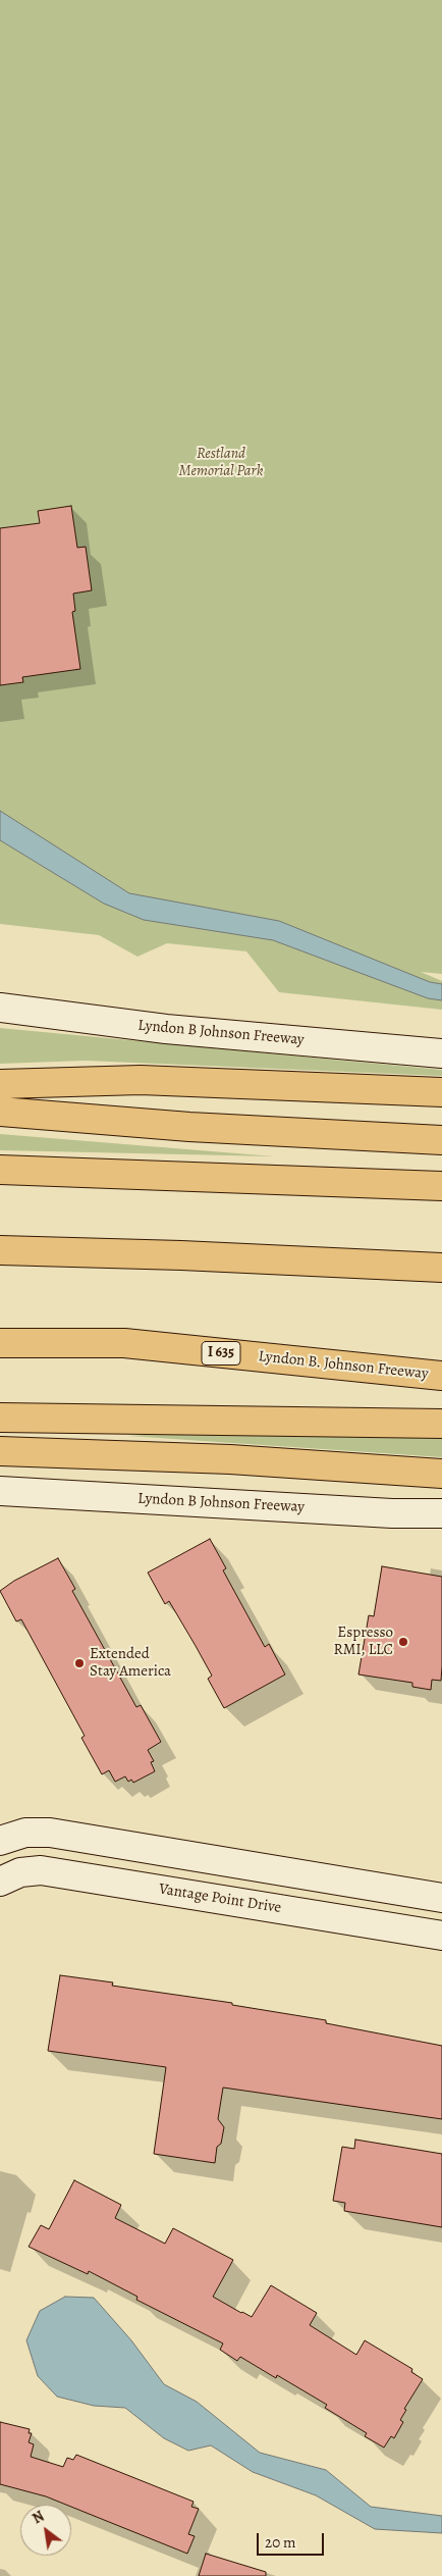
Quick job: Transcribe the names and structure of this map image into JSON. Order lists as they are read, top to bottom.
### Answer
{
  "streets": {
    "highway": ["I 635", "Lyndon B. Johnson Freeway"],
    "street": ["Lyndon B Johnson Freeway", "Vantage Point Drive"]
  },
  "parks": ["Restland Memorial Park"],
  "places": ["Espresso RMI, LLC", "Extended Stay America"],
  "scale_bar": "20 m",
  "north": "top left"
}
